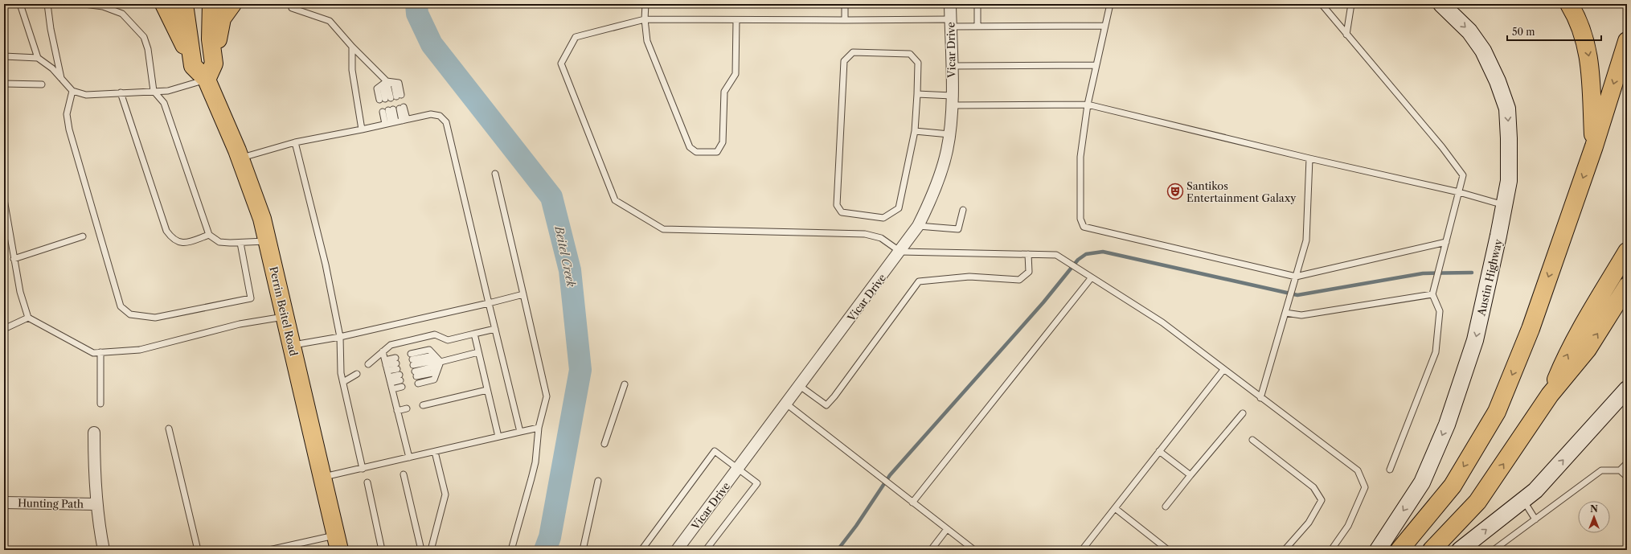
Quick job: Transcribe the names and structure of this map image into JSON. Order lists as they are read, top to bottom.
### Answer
{
  "streets": {
    "main road": ["Austin Highway", "Perrin Beitel Road"],
    "street": ["Vicar Drive", "Hunting Path"]
  },
  "water": ["Beitel Creek"],
  "places": {
    "theatre": ["Santikos Entertainment Galaxy"]
  },
  "scale_bar": "50 m",
  "north": "top"
}
